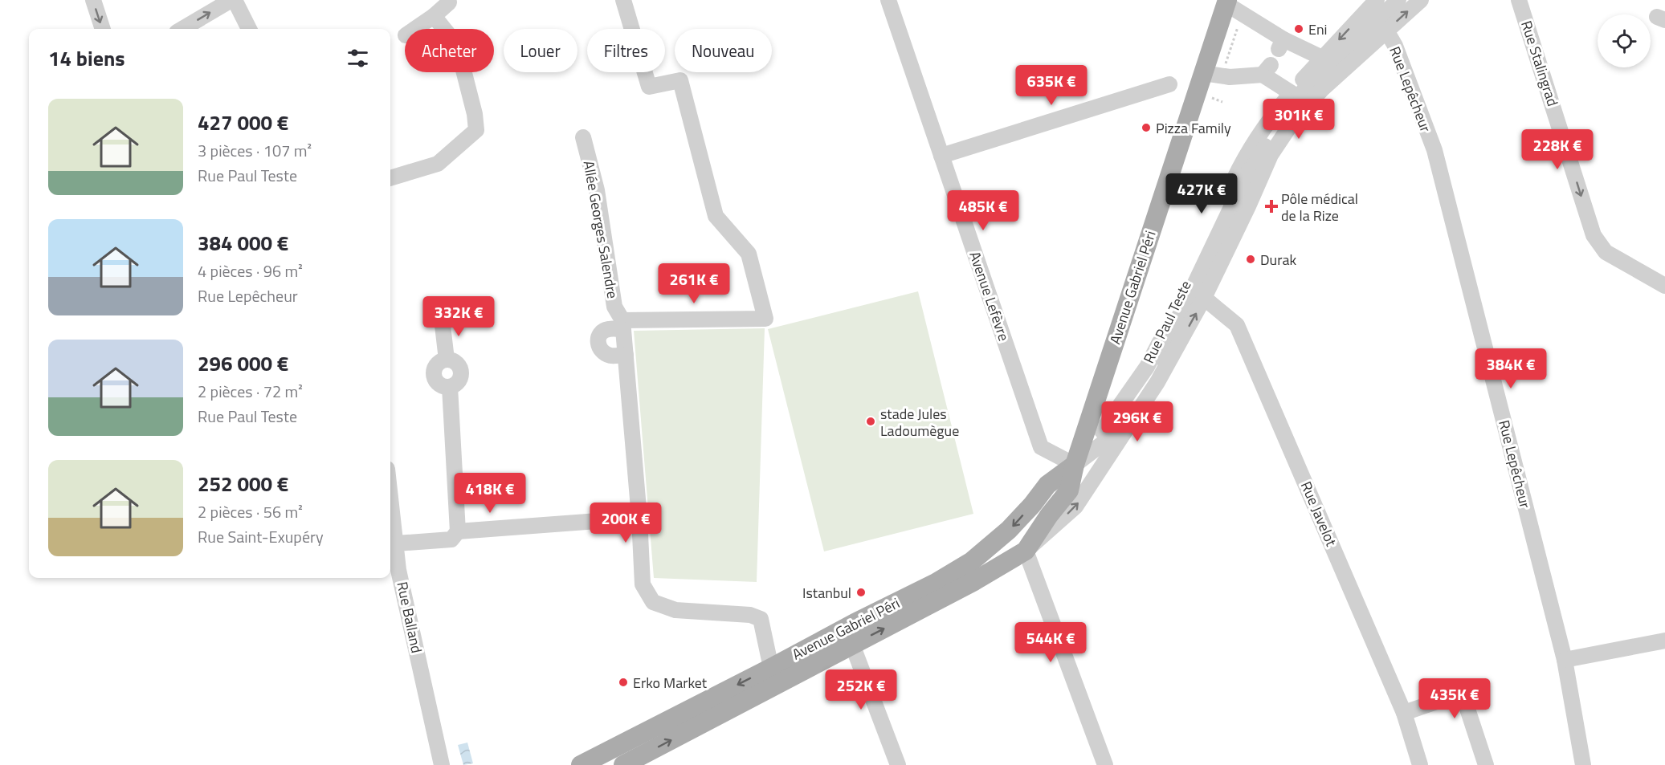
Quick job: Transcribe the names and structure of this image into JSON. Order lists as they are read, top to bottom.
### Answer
{
  "streets": {
    "main road": ["Avenue Gabriel Péri"],
    "street": [
      "Rue Stalingrad",
      "Rue Lepêcheur",
      "Allée Georges Salendre",
      "Avenue Lefèvre",
      "Rue Paul Teste",
      "Rue Javelot",
      "Rue Balland"
    ]
  },
  "crossings": [
    ["Rue Lepêcheur", "Rue Paul Teste"],
    ["Allée Georges Salendre", "Avenue Gabriel Péri"],
    ["Avenue Gabriel Péri", "Avenue Lefèvre"],
    ["Avenue Gabriel Péri", "Rue Paul Teste"],
    ["Avenue Lefèvre", "Rue Paul Teste"],
    ["Rue Paul Teste", "Rue Javelot"]
  ],
  "one_way": ["Rue Stalingrad"],
  "places": {
    "other": [
      "Eni",
      "Pizza Family",
      "Durak",
      "stade Jules Ladoumègue",
      "Istanbul",
      "Erko Market"
    ],
    "health": ["Pôle médical de la Rize"]
  },
  "page": {
    "chip": [
      "Acheter",
      "Louer",
      "Filtres",
      "Nouveau"
    ],
    "heading": "14 biens",
    "price": [
      "635K €",
      "301K €",
      "228K €",
      "427K €",
      "485K €",
      "261K €",
      "332K €",
      "384K €",
      "296K €",
      "418K €",
      "200K €",
      "544K €",
      "252K €",
      "435K €"
    ],
    "list": [
      {
        "name": "427 000 €",
        "note": "3 pièces · 107 m² · Rue Paul Teste"
      },
      {
        "name": "384 000 €",
        "note": "4 pièces · 96 m² · Rue Lepêcheur"
      },
      {
        "name": "296 000 €",
        "note": "2 pièces · 72 m² · Rue Paul Teste"
      },
      {
        "name": "252 000 €",
        "note": "2 pièces · 56 m² · Rue Saint-Exupéry"
      }
    ]
  }
}
